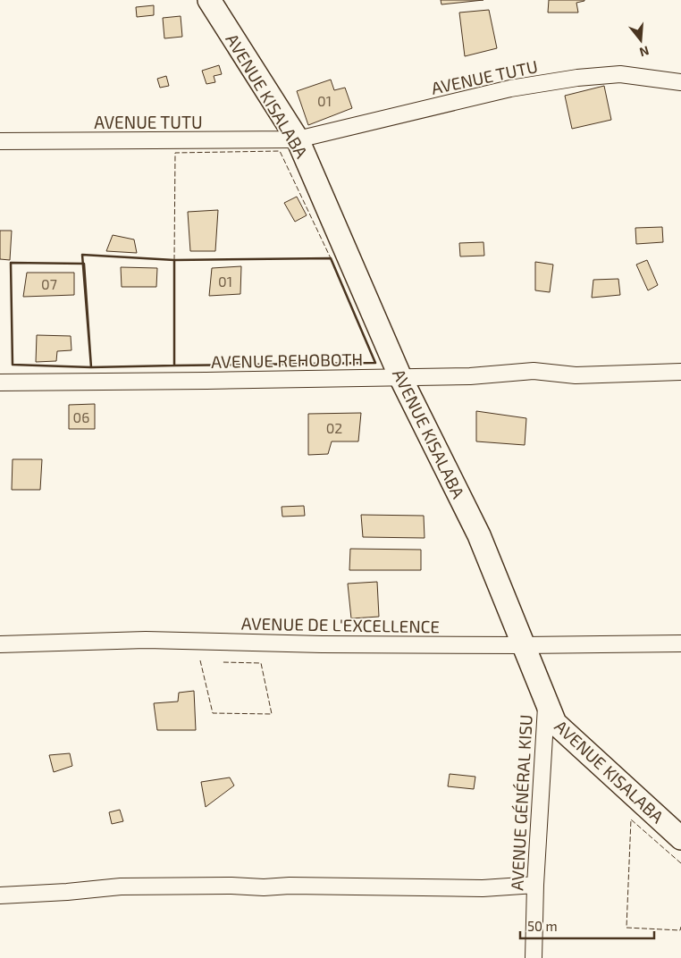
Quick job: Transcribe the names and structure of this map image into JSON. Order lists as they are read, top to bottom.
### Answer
{
  "streets": {
    "street": [
      "AVENUE TUTU",
      "AVENUE KISALABA",
      "AVENUE REHOBOTH",
      "AVENUE DE L'EXCELLENCE",
      "AVENUE GÉNÉRAL KISU"
    ]
  },
  "crossings": [
    ["AVENUE TUTU", "AVENUE KISALABA"],
    ["AVENUE KISALABA", "AVENUE REHOBOTH"],
    ["AVENUE KISALABA", "AVENUE DE L'EXCELLENCE"],
    ["AVENUE KISALABA", "AVENUE GÉNÉRAL KISU"]
  ],
  "house_numbers": [
    "01",
    "01",
    "07",
    "06",
    "02"
  ],
  "scale_bar": "50 m",
  "north": "bottom"
}
